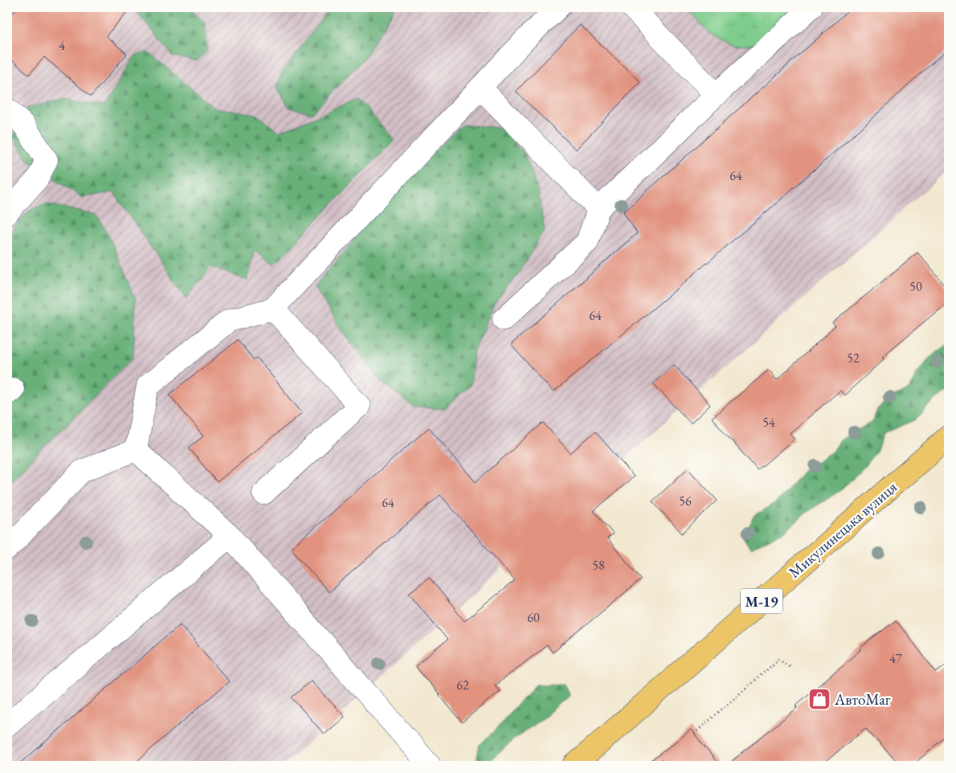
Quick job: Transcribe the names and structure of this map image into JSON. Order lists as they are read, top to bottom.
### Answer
{
  "streets": {
    "highway": ["Микулинецька вулиця", "М-19"]
  },
  "places": {
    "shop": ["АвтоМаг"]
  },
  "house_numbers": [
    "4",
    "64",
    "50",
    "64",
    "52",
    "54",
    "56",
    "64",
    "58",
    "60",
    "47",
    "62"
  ]
}
